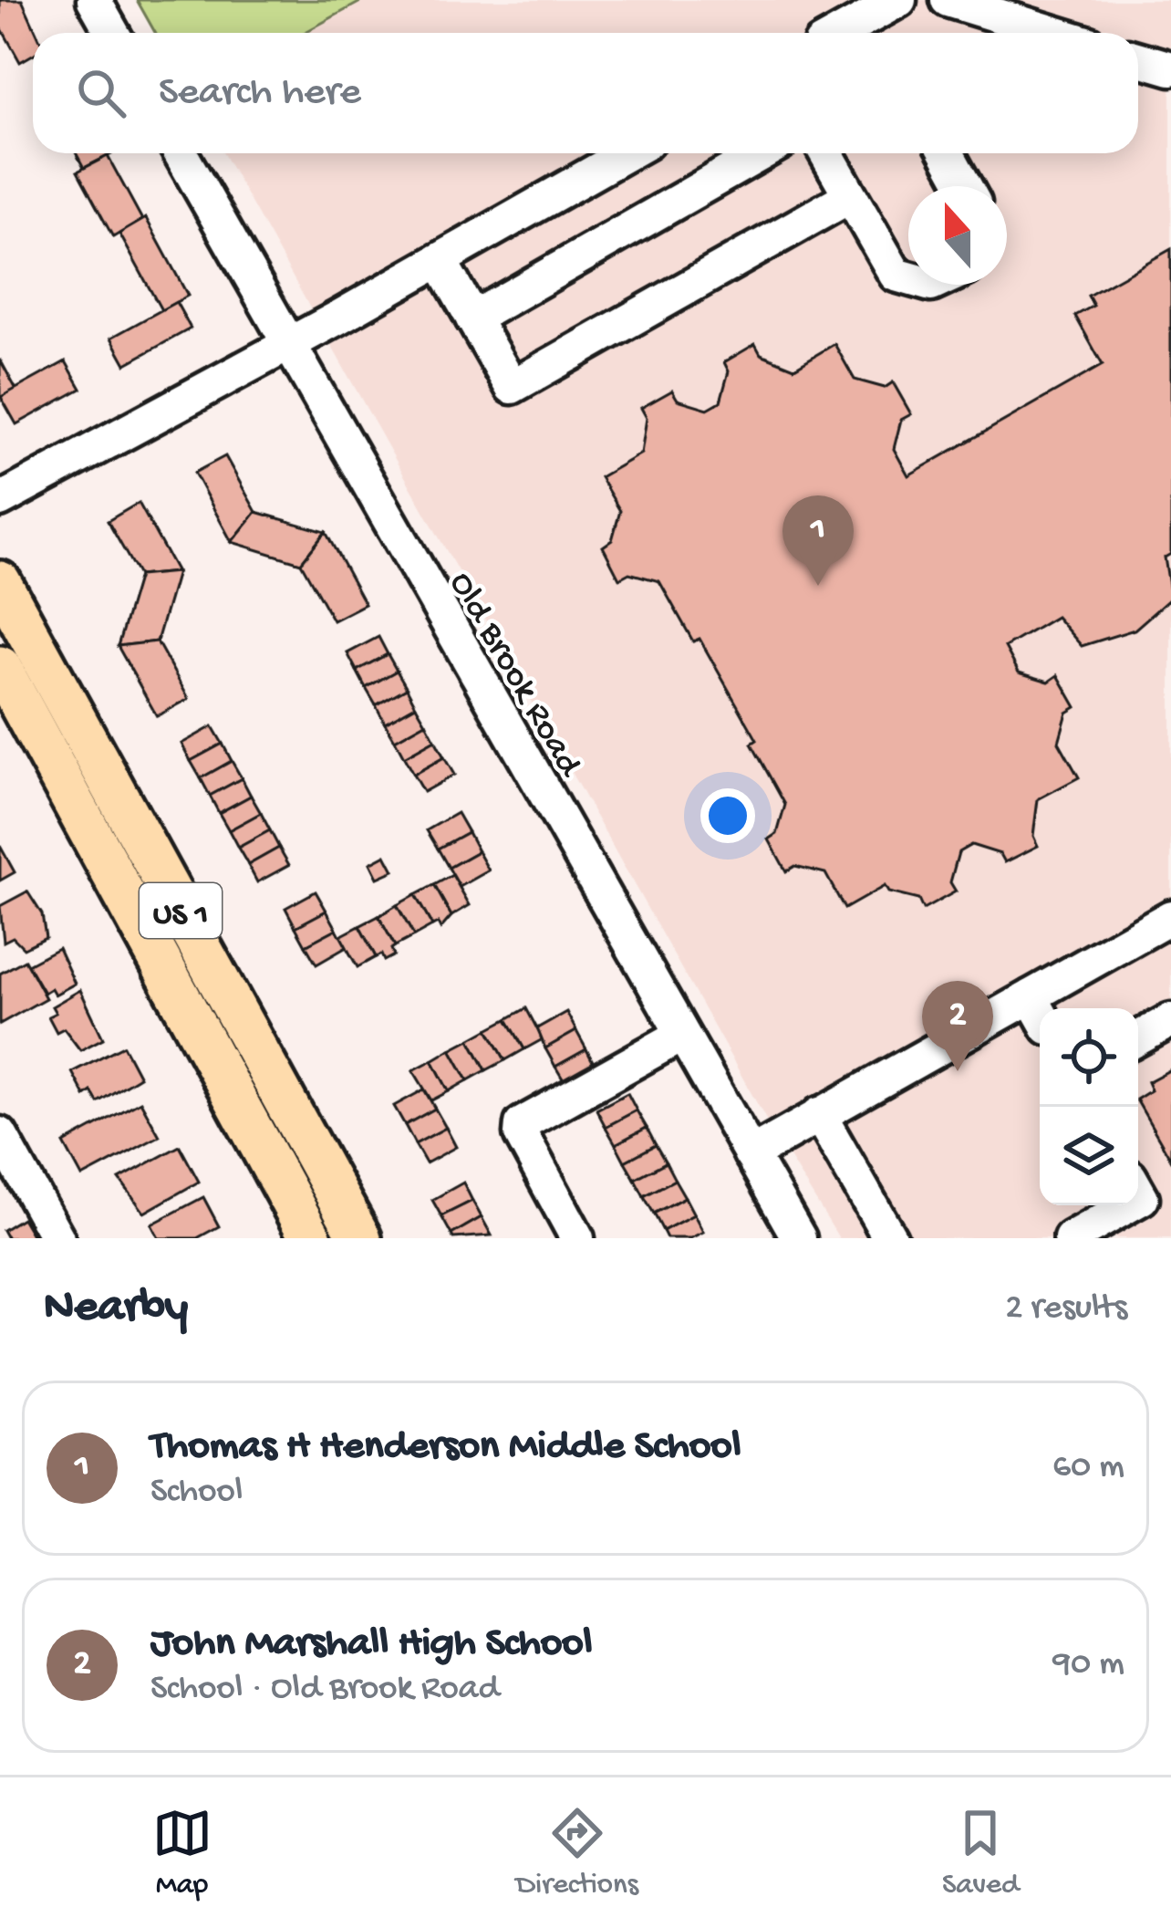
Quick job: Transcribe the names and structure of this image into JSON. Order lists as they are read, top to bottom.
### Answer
{
  "streets": {
    "main road": ["US 1"],
    "street": ["Old Brook Road"]
  },
  "north": "top",
  "page": {
    "search": "Search here",
    "pins": ["1", "2"],
    "heading": ["Nearby", "2 results"],
    "list": [
      {
        "mark": "1",
        "name": "Thomas H Henderson Middle School",
        "note": "School",
        "value": "60 m"
      },
      {
        "mark": "2",
        "name": "John Marshall High School",
        "note": "School · Old Brook Road",
        "value": "90 m"
      }
    ],
    "nav": ["Map", "Directions", "Saved"]
  }
}
